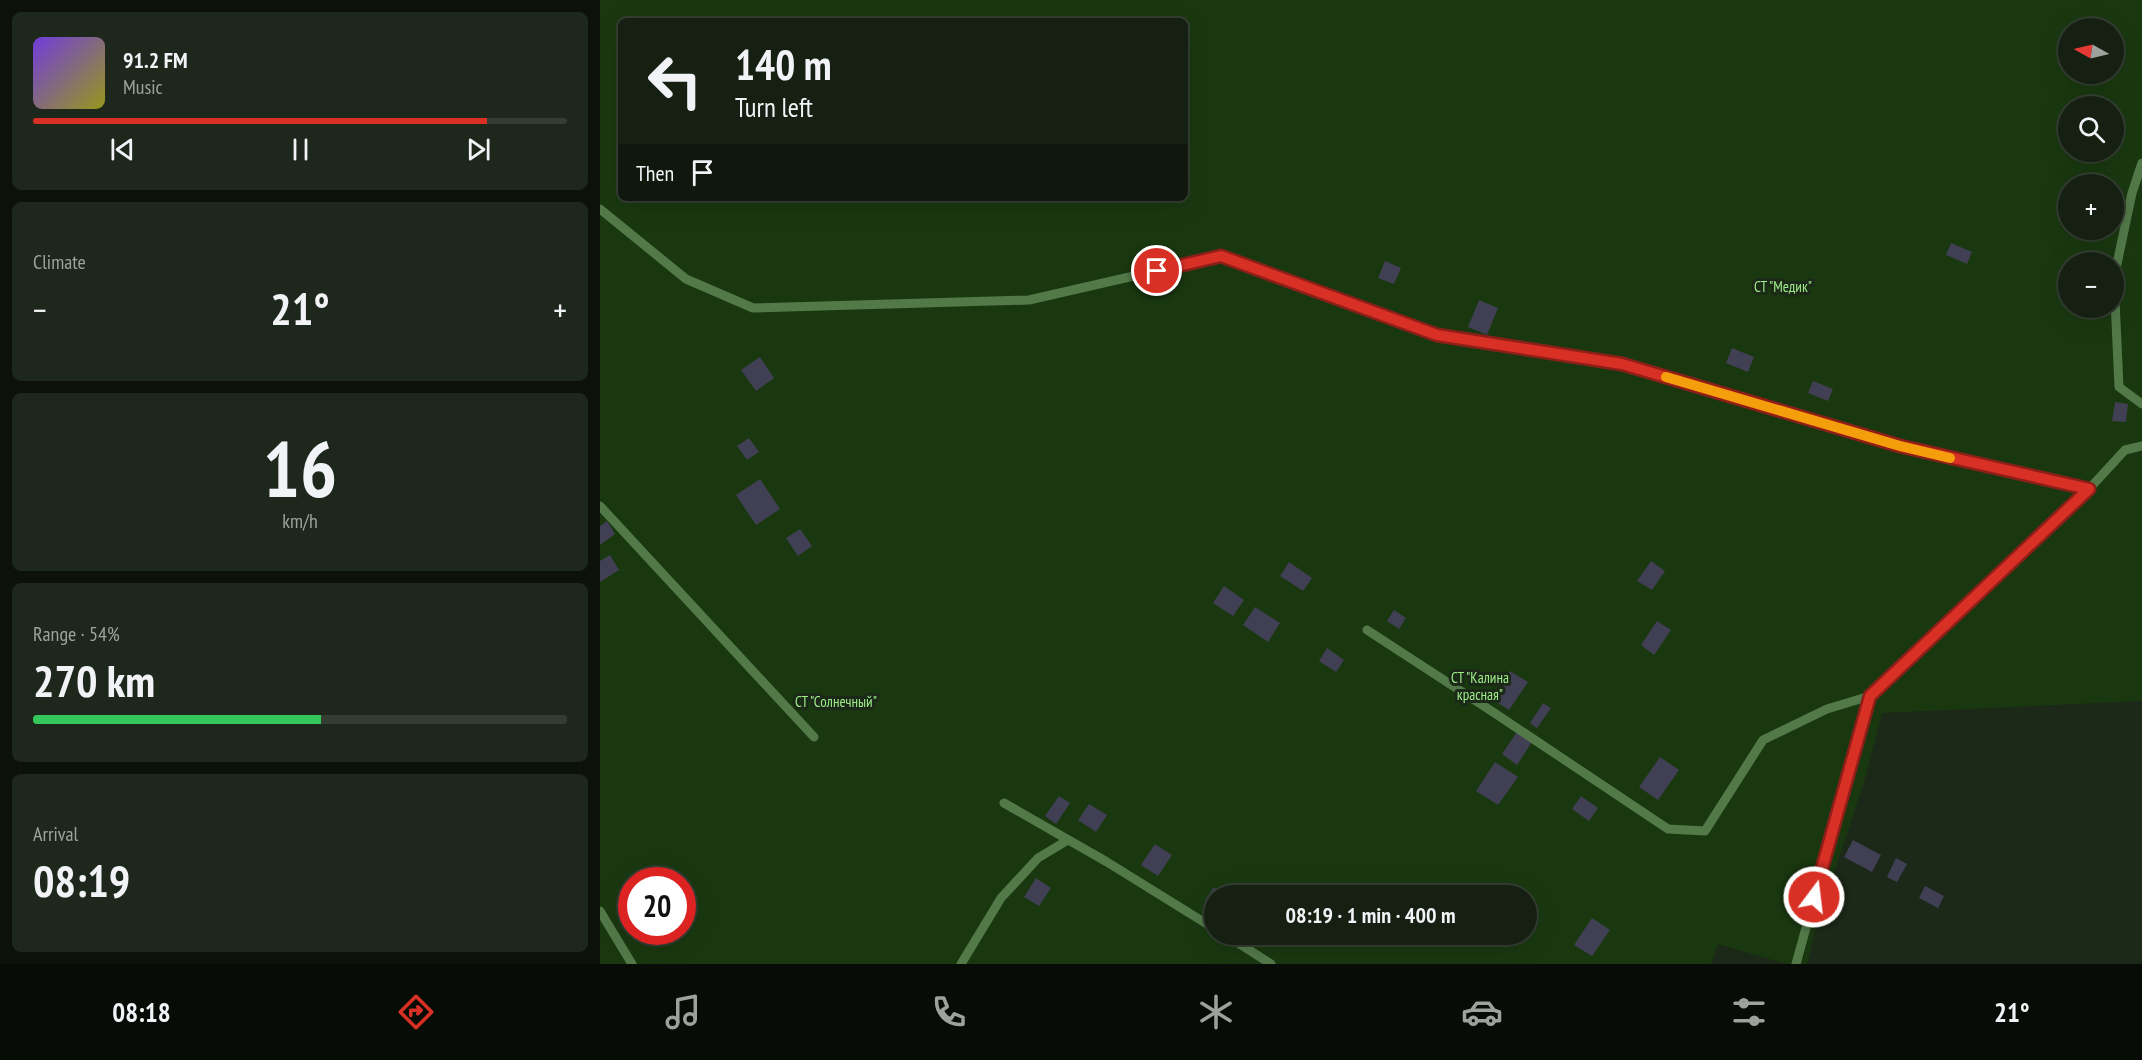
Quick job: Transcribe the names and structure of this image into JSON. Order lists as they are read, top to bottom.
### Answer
{
  "parks": ["СТ \"Медик\"", "СТ \"Калина красная\"", "СТ \"Солнечный\""],
  "north": "left",
  "page": {
    "map_buttons": ["+", "−"],
    "turn": ["140 m", "Turn left"],
    "song": ["91.2 FM", "Music"],
    "then": "Then",
    "tile": [
      "Climate",
      ["16", "km/h"],
      ["Range · 54%", "270 km"],
      ["Arrival", "08:19"]
    ],
    "heat": ["−", "21°", "+"],
    "limit": "20",
    "trip": "08:19 · 1 min · 400 m",
    "tabs": ["08:18", "21°"]
  }
}
